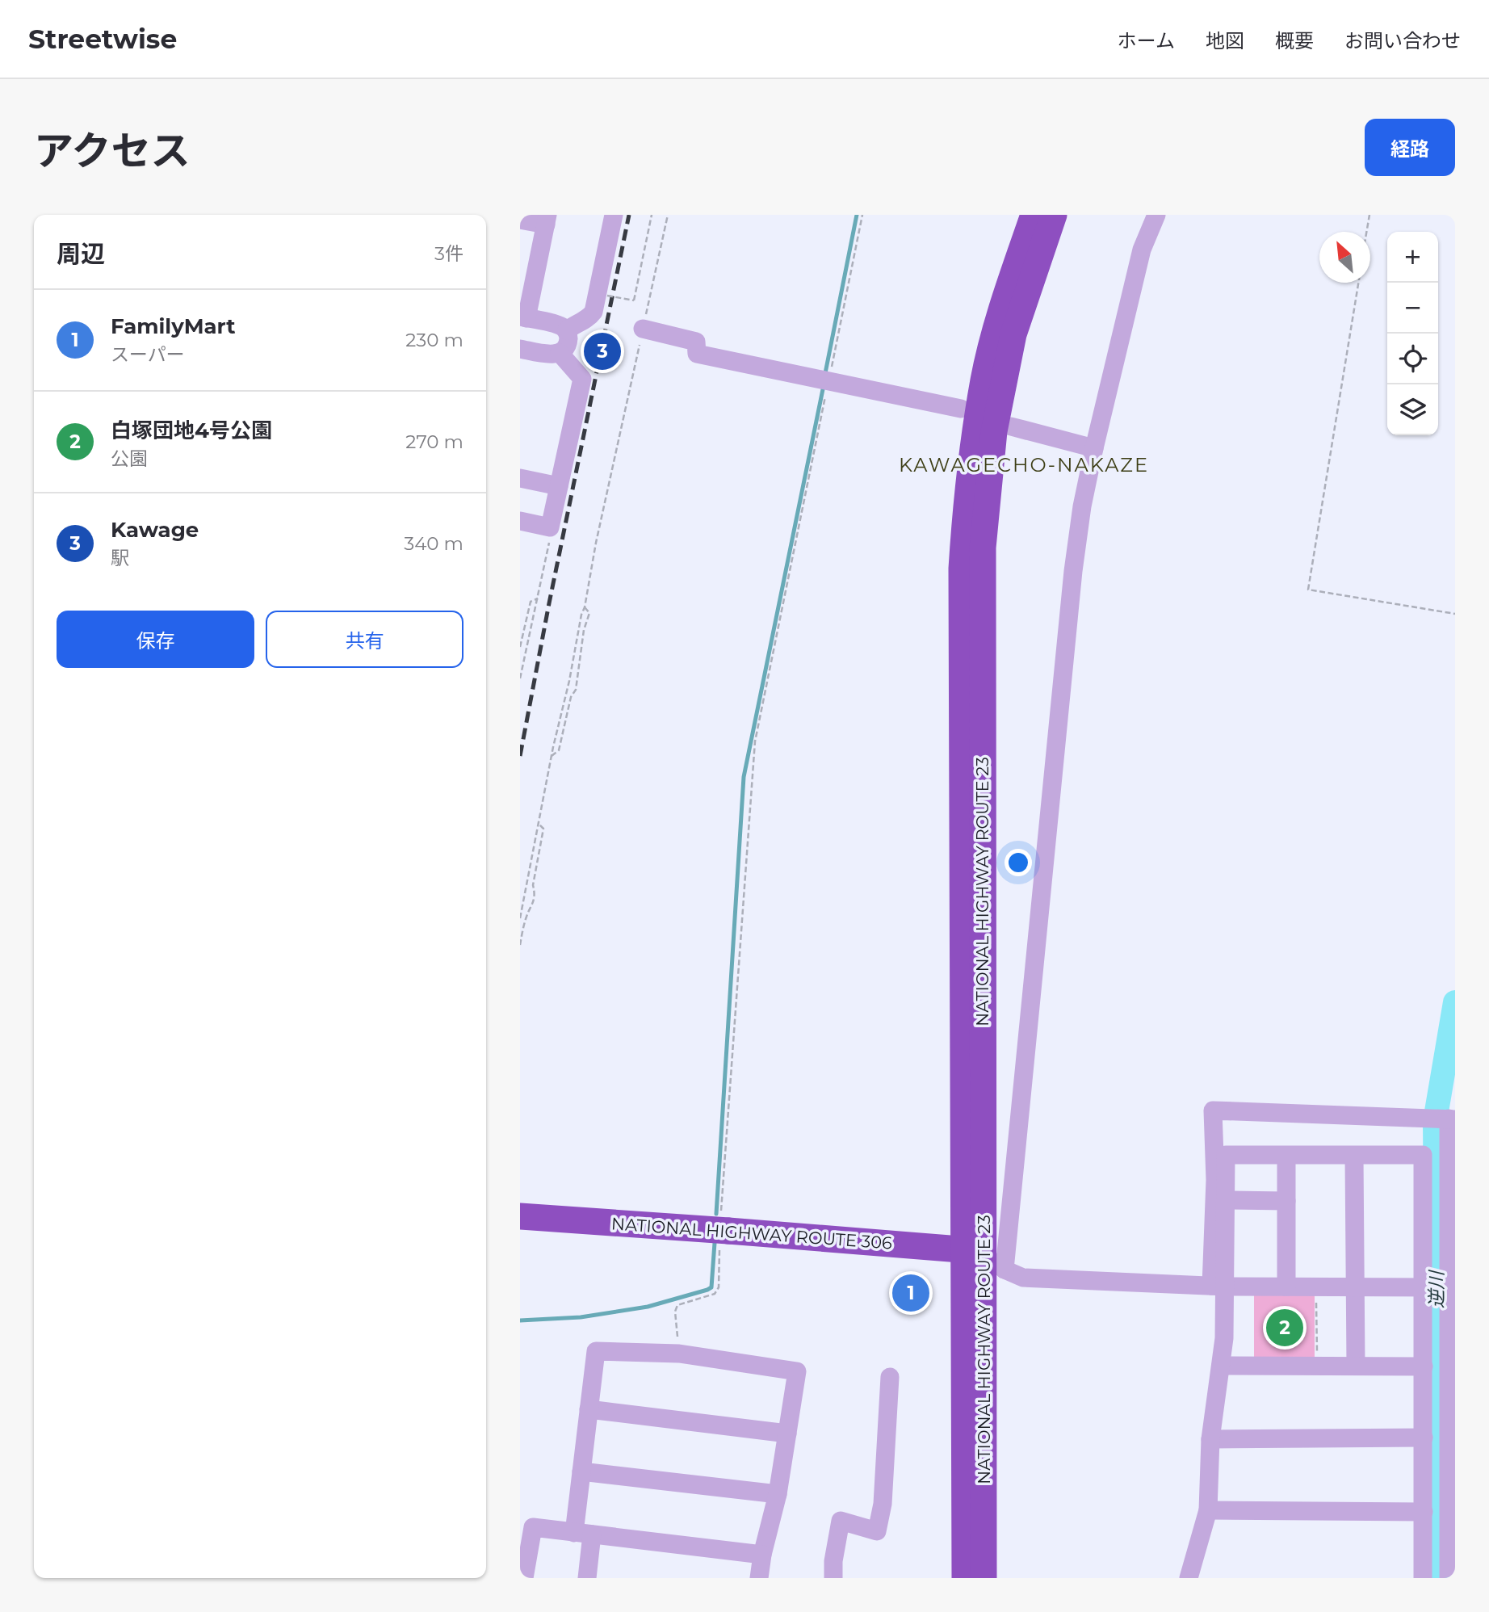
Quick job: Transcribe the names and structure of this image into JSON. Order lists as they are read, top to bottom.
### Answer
{
  "streets": {
    "highway": ["NATIONAL HIGHWAY ROUTE 23", "NATIONAL HIGHWAY ROUTE 306"]
  },
  "crossings": [
    ["NATIONAL HIGHWAY ROUTE 23", "NATIONAL HIGHWAY ROUTE 306"]
  ],
  "districts": ["KAWAGECHO-NAKAZE"],
  "water": ["逆川"],
  "north": "top left",
  "page": {
    "header": "Streetwise",
    "nav": [
      "ホーム",
      "地図",
      "概要",
      "お問い合わせ"
    ],
    "title": "アクセス",
    "buttons": [
      "経路",
      ["保存", "共有"]
    ],
    "heading": ["周辺", "3件"],
    "map_buttons": ["+", "−"],
    "list": [
      {
        "mark": "1",
        "name": "FamilyMart",
        "note": "スーパー",
        "value": "230 m"
      },
      {
        "mark": "2",
        "name": "白塚団地4号公園",
        "note": "公園",
        "value": "270 m"
      },
      {
        "mark": "3",
        "name": "Kawage",
        "note": "駅",
        "value": "340 m"
      }
    ],
    "pins": ["3", "1", "2"]
  }
}
